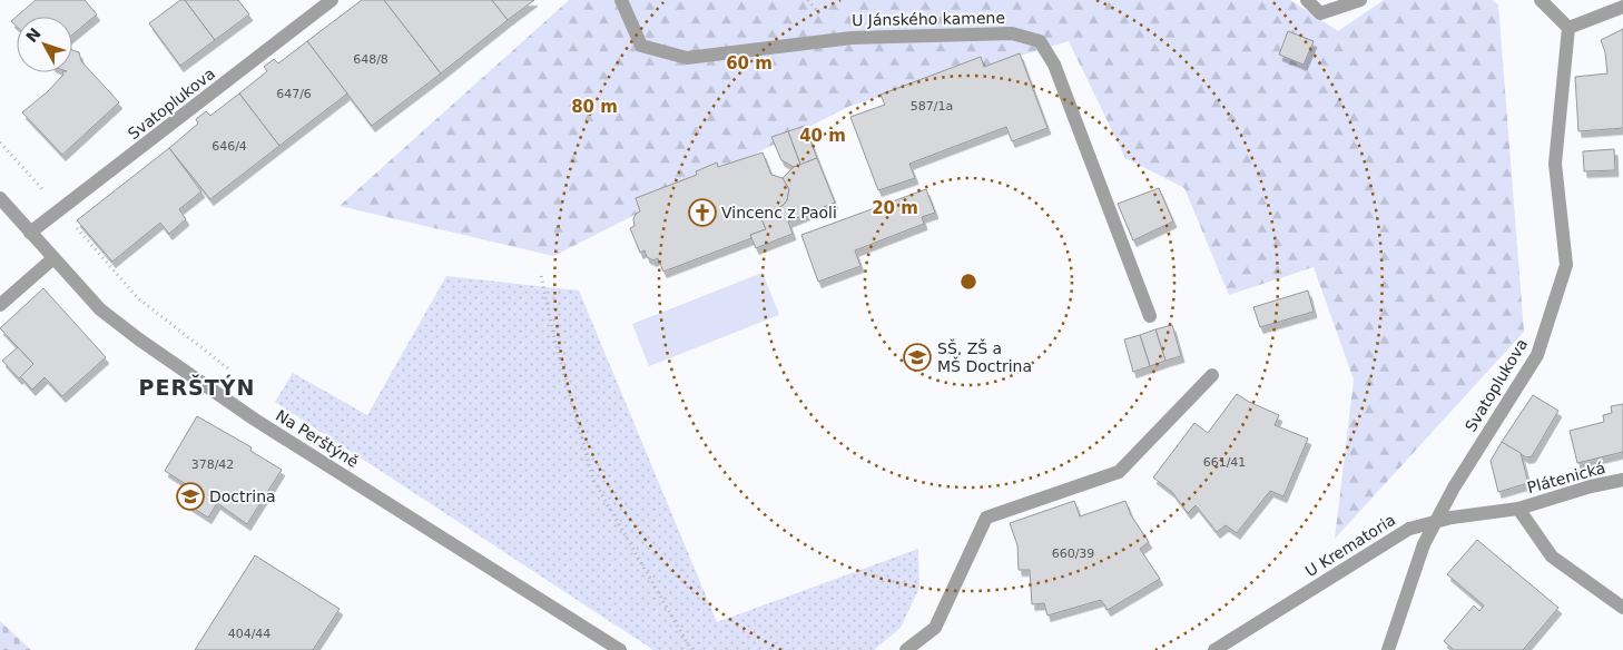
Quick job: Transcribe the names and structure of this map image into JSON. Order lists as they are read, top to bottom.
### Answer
{
  "streets": {
    "street": [
      "U Jánského kamene",
      "Svatoplukova",
      "Na Perštýně",
      "Plátenická",
      "U Krematoria"
    ]
  },
  "crossings": [
    ["Svatoplukova", "Na Perštýně"],
    ["Plátenická", "U Krematoria"]
  ],
  "districts": ["PERŠTÝN"],
  "places": {
    "church": ["Vincenc z Paoli"],
    "school or university": ["SŠ, ZŠ a MŠ Doctrina", "Doctrina"]
  },
  "house_numbers": [
    "648/8",
    "647/6",
    "587/1a",
    "646/4",
    "661/41",
    "378/42",
    "660/39",
    "404/44"
  ],
  "north": "top left",
  "rings": [
    "60 m",
    "80 m",
    "40 m",
    "20 m"
  ]
}
